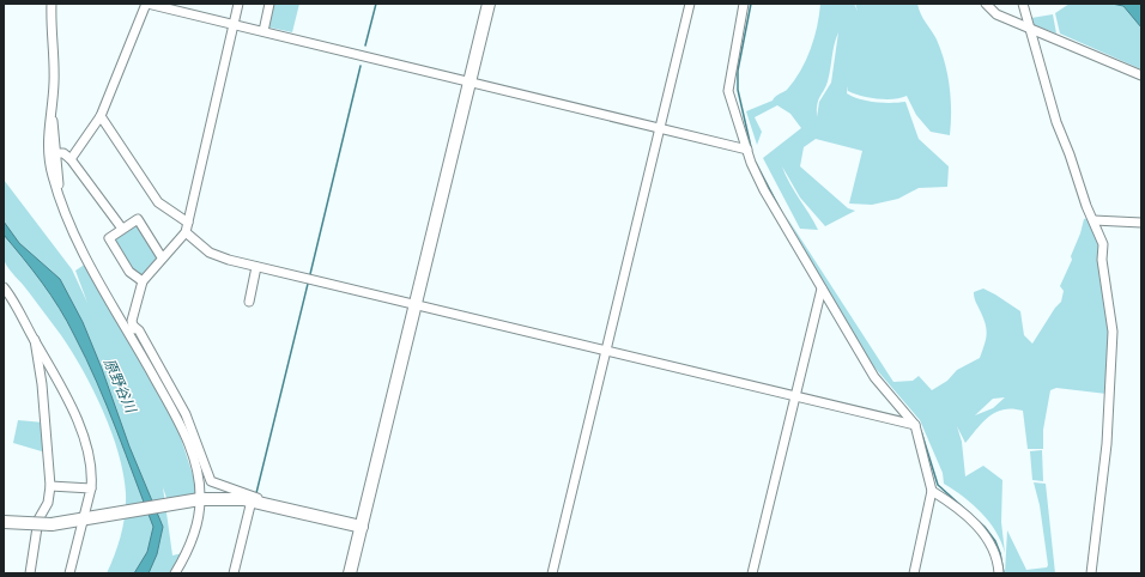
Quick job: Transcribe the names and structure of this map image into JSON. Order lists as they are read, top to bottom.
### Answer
{
  "water": ["原野谷川"]
}
